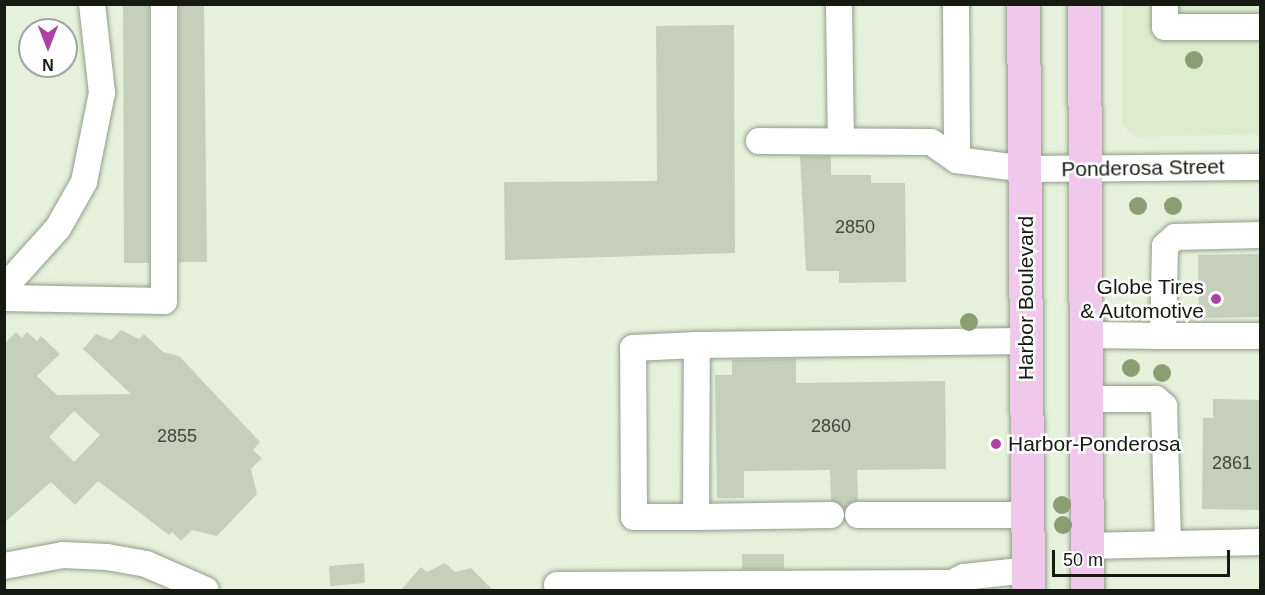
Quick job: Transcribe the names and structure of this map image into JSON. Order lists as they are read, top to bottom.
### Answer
{
  "streets": {
    "main road": ["Harbor Boulevard"],
    "street": ["Ponderosa Street"]
  },
  "crossings": [
    ["Ponderosa Street", "Harbor Boulevard"]
  ],
  "places": ["Globe Tires & Automotive", "Harbor-Ponderosa"],
  "house_numbers": [
    "2850",
    "2860",
    "2855",
    "2861"
  ],
  "scale_bar": "50 m",
  "north": "bottom"
}
